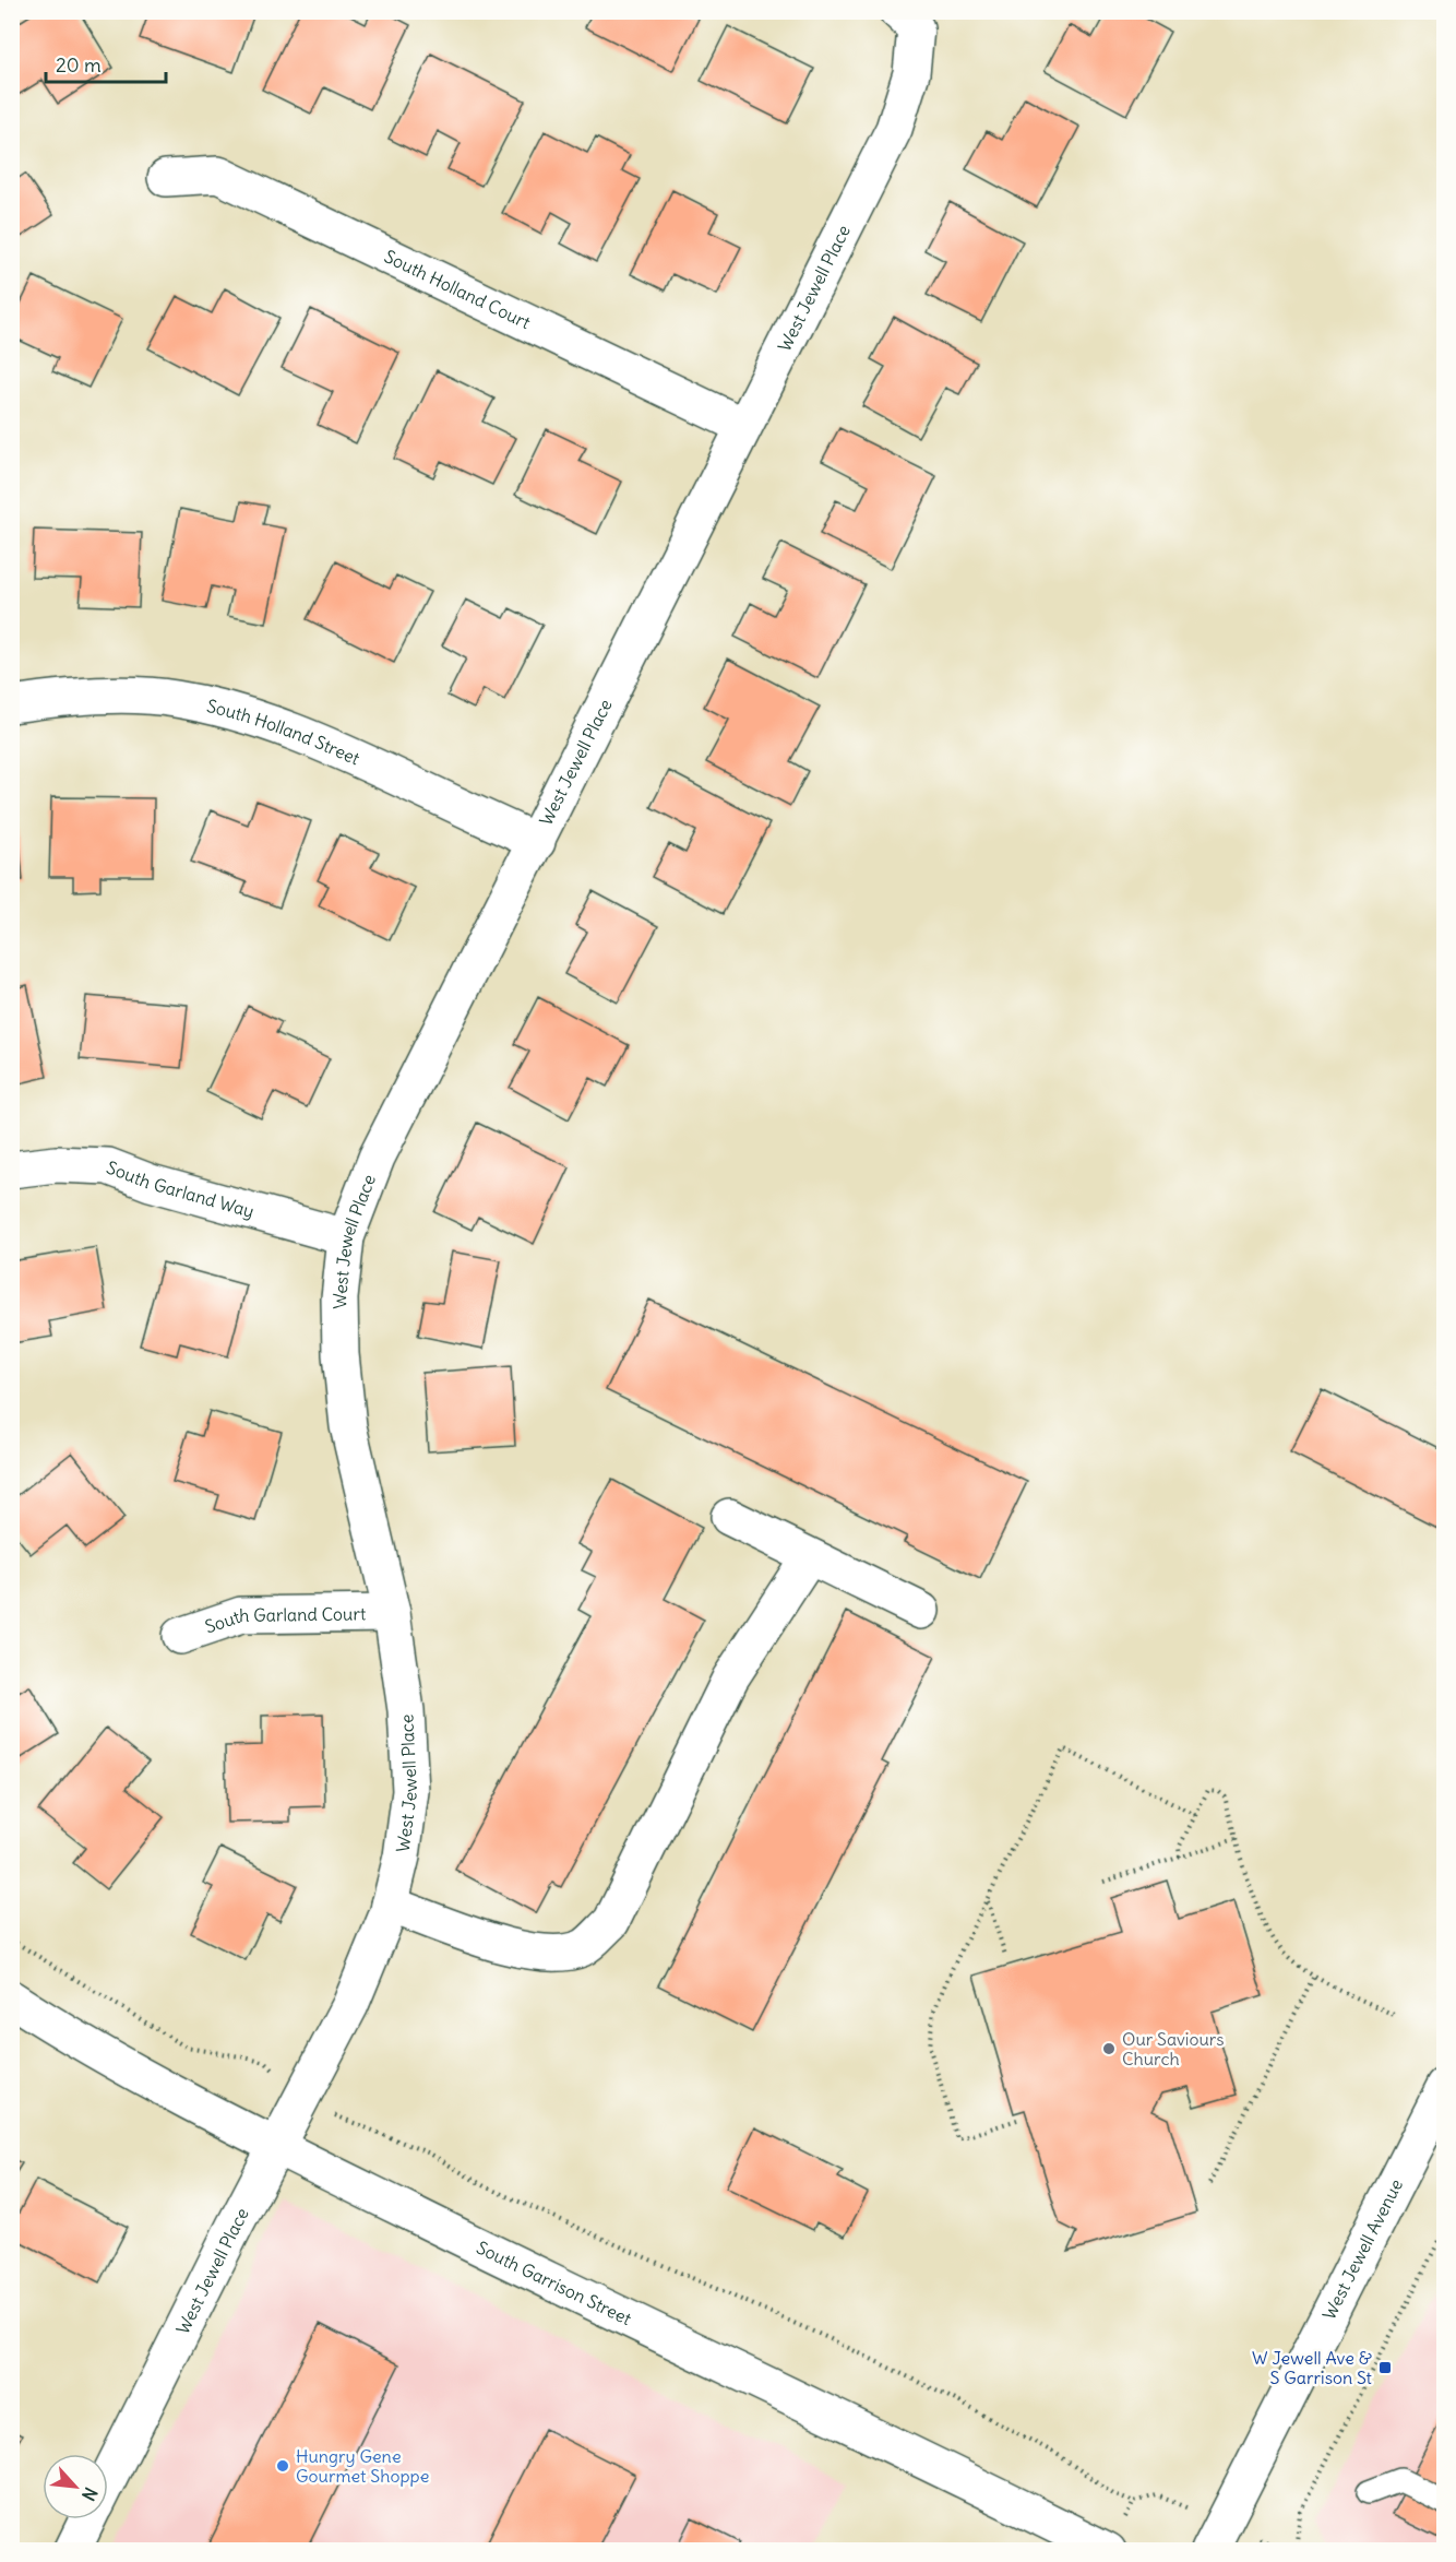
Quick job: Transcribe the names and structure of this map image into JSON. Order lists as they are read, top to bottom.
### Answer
{
  "streets": {
    "street": [
      "West Jewell Place",
      "South Holland Court",
      "South Holland Street",
      "South Garland Way",
      "South Garland Court",
      "West Jewell Avenue",
      "South Garrison Street"
    ]
  },
  "crossings": [
    ["West Jewell Place", "South Holland Court"],
    ["West Jewell Place", "South Holland Street"],
    ["West Jewell Place", "South Garland Way"],
    ["West Jewell Place", "South Garland Court"],
    ["West Jewell Place", "South Garrison Street"]
  ],
  "places": {
    "other": ["Our Saviours Church", "Hungry Gene Gourmet Shoppe"],
    "transit": ["W Jewell Ave & S Garrison St"]
  },
  "scale_bar": "20 m",
  "north": "bottom right"
}
